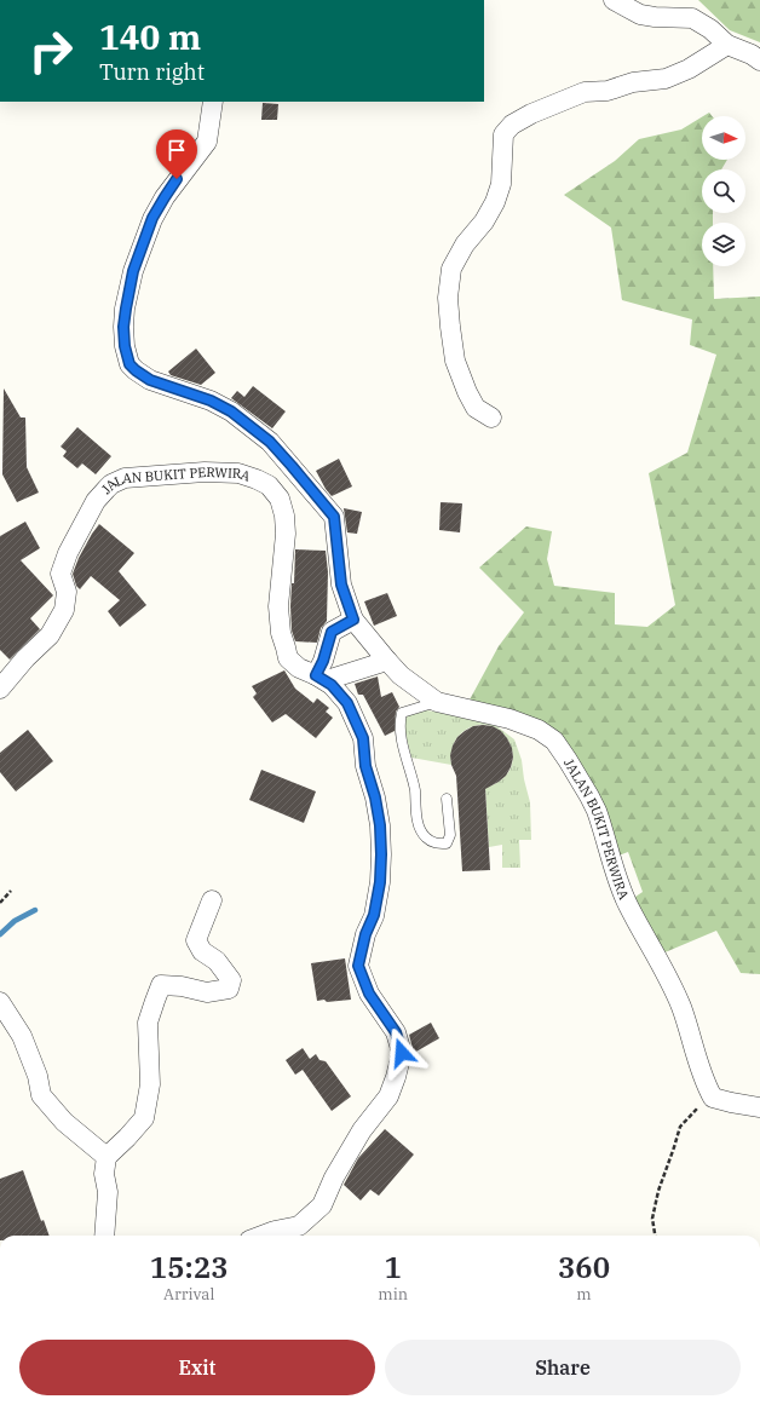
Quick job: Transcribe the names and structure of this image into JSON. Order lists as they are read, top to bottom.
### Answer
{
  "streets": {
    "street": ["JALAN BUKIT PERWIRA"]
  },
  "north": "right",
  "page": {
    "turn": ["140 m", "Turn right"],
    "eta": [
      "15:23",
      "Arrival",
      "1",
      "min",
      "360",
      "m"
    ],
    "buttons": ["Exit", "Share"]
  }
}
